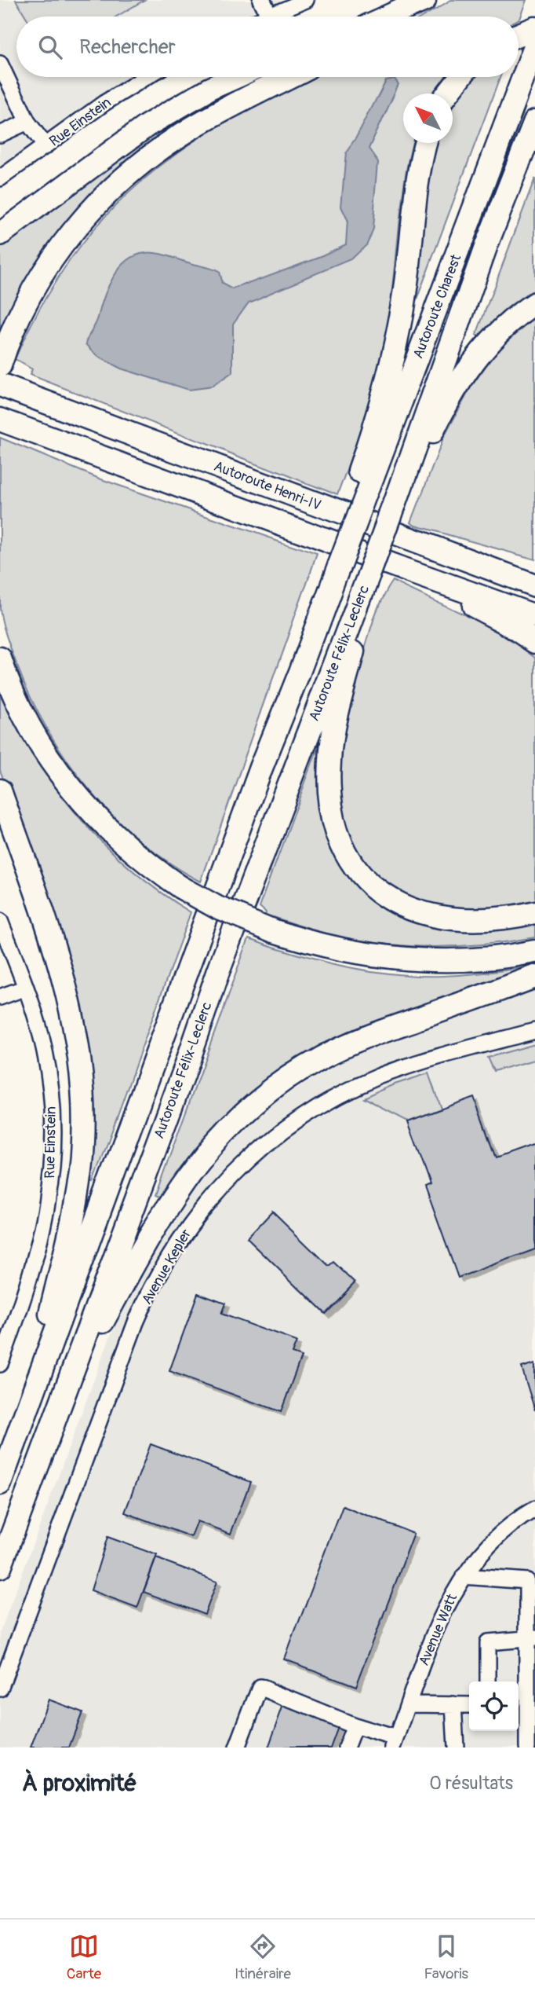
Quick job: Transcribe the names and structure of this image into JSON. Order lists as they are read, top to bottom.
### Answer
{
  "streets": {
    "highway": ["Autoroute Charest", "Autoroute Henri-IV", "Autoroute Félix-Leclerc"],
    "street": ["Rue Einstein", "Avenue Kepler", "Avenue Watt"]
  },
  "crossings": [
    ["Autoroute Charest", "Autoroute Félix-Leclerc"]
  ],
  "north": "top left",
  "page": {
    "search": "Rechercher",
    "heading": ["À proximité", "0 résultats"],
    "nav": ["Carte", "Itinéraire", "Favoris"]
  }
}
